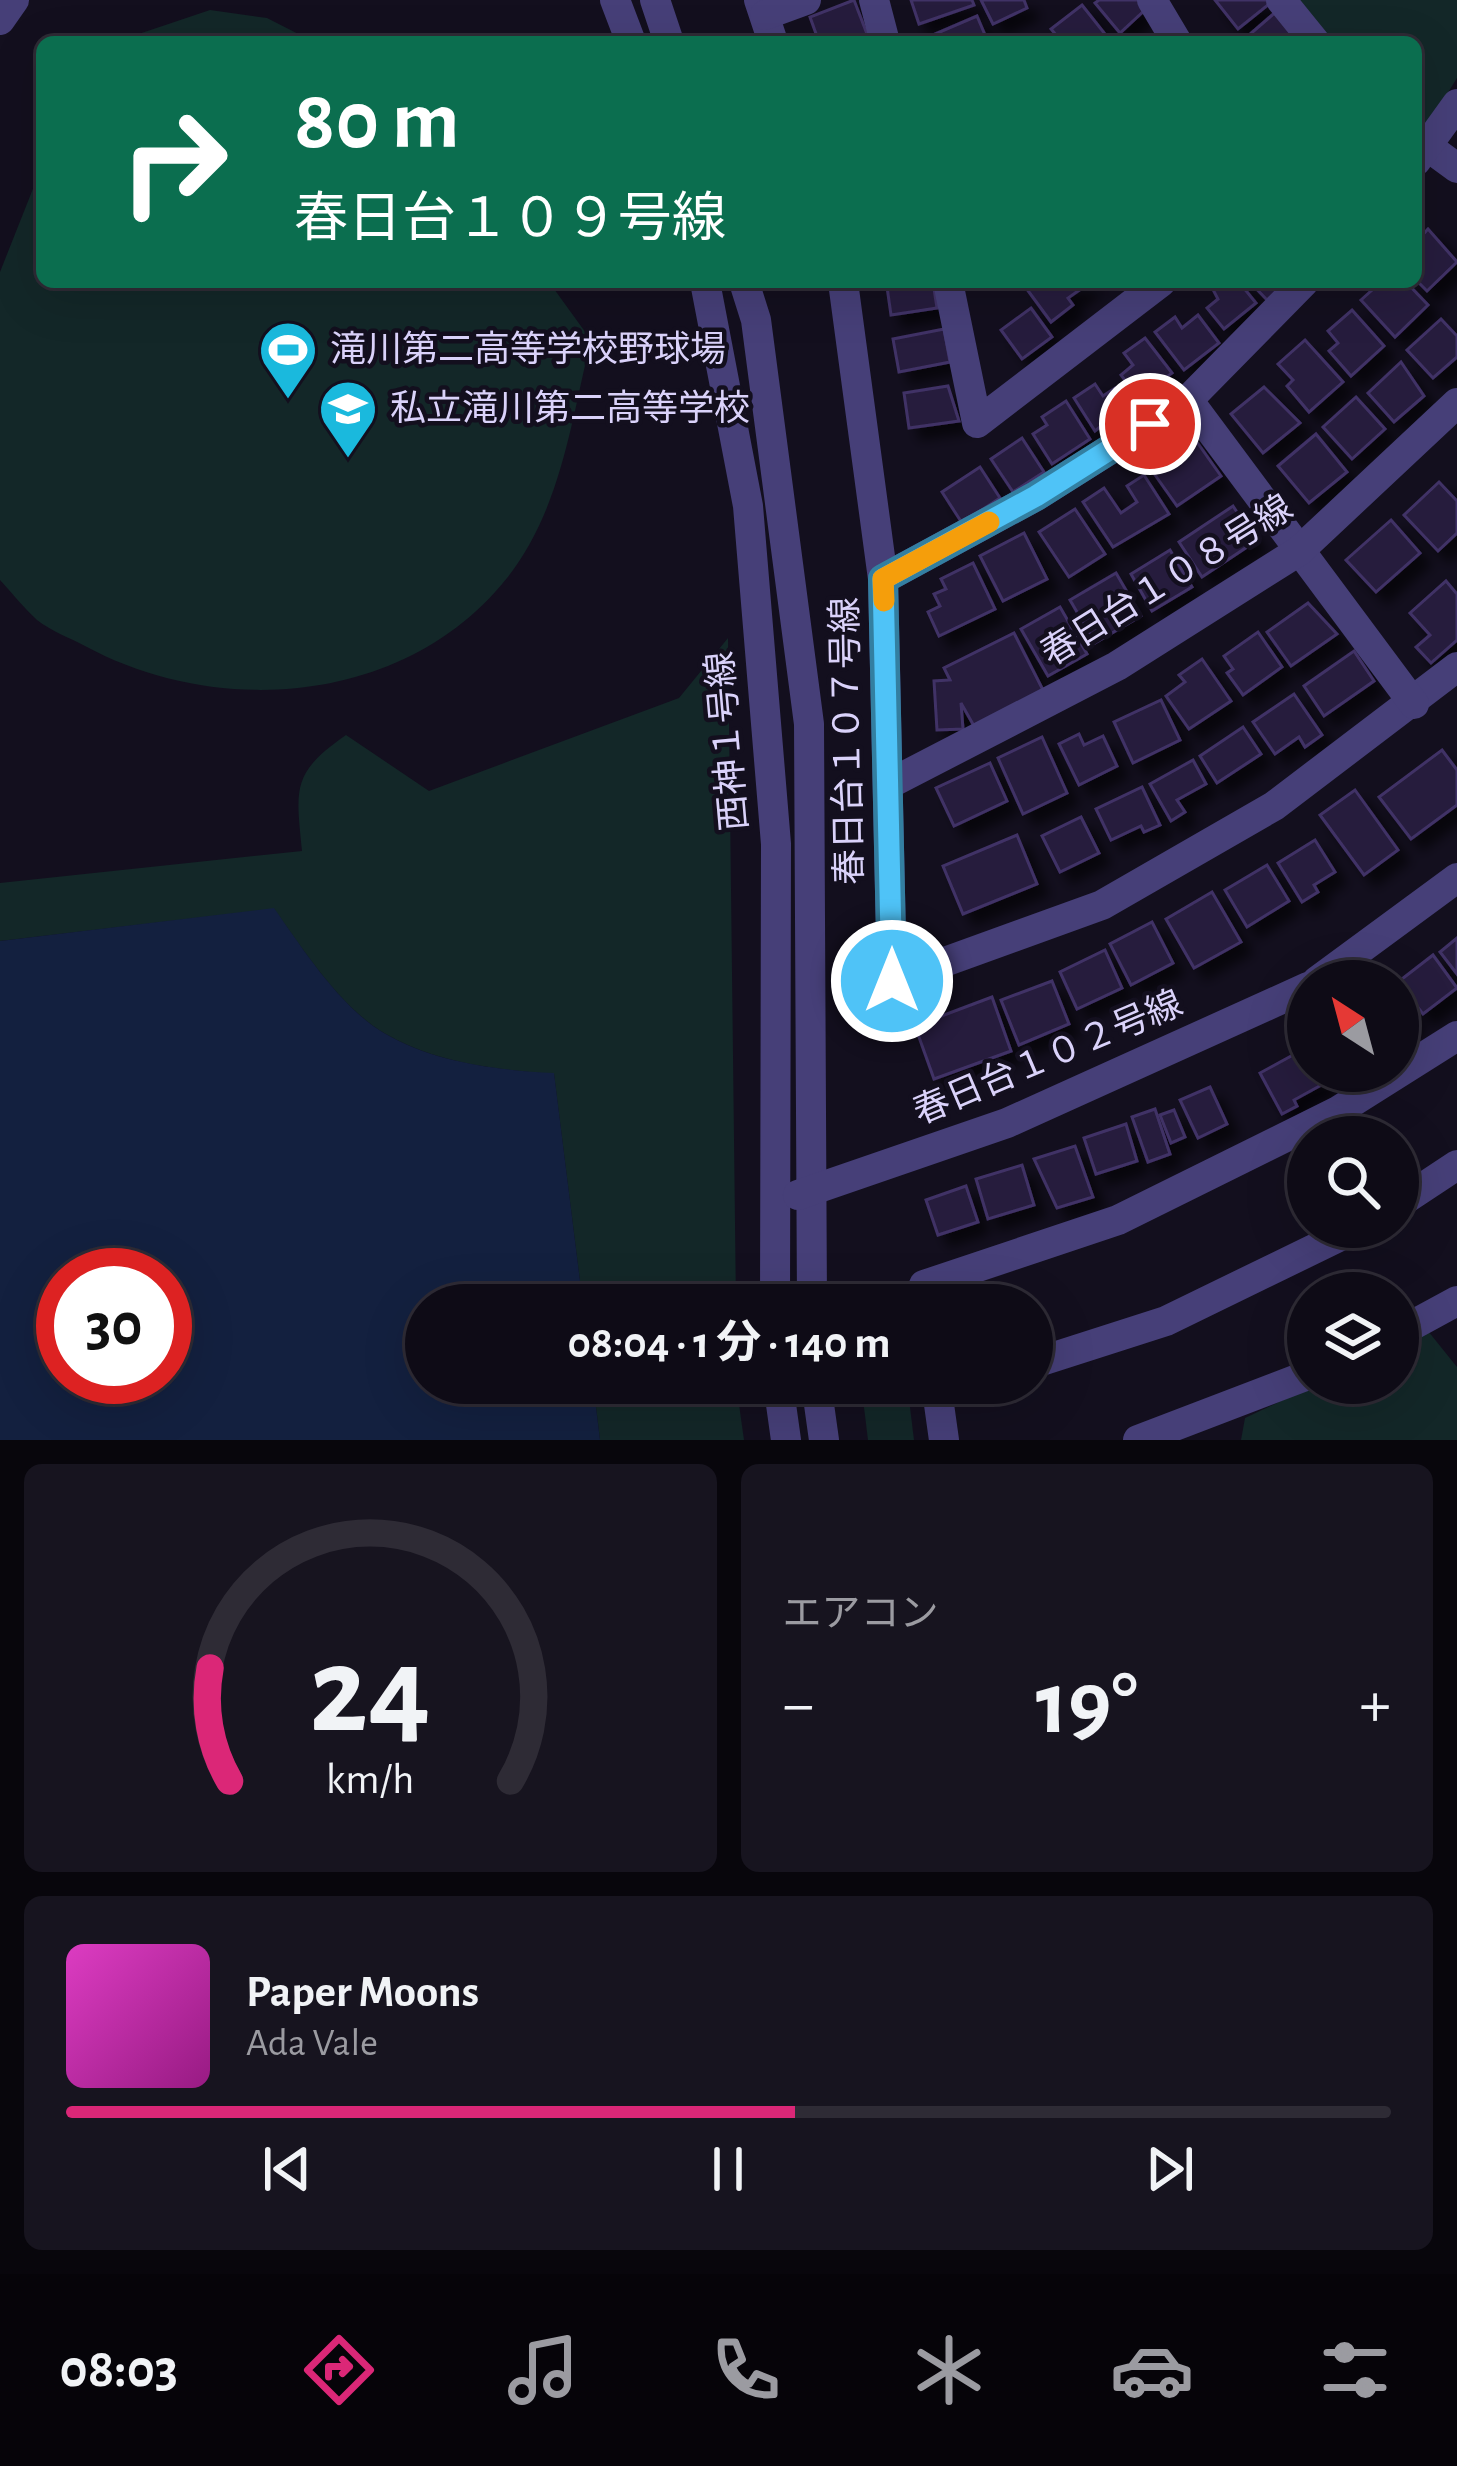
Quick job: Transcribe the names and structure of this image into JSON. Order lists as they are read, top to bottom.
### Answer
{
  "streets": {
    "street": [
      "春日台１０８号線",
      "西神１号線",
      "春日台１０７号線",
      "春日台１０２号線"
    ]
  },
  "crossings": [
    ["春日台１０８号線", "春日台１０７号線"],
    ["西神１号線", "春日台１０２号線"]
  ],
  "places": {
    "sports": ["滝川第二高等学校野球場"],
    "school or university": ["私立滝川第二高等学校"]
  },
  "north": "top left",
  "page": {
    "turn": ["80 m", "春日台１０９号線"],
    "limit": "30",
    "trip": "08:04 · 1 分 · 140 m",
    "tile": "エアコン",
    "heat": ["−", "19°", "+"],
    "song": ["Paper Moons", "Ada Vale"],
    "tabs": "08:03",
    "gauge": ["24", "km/h"]
  }
}
